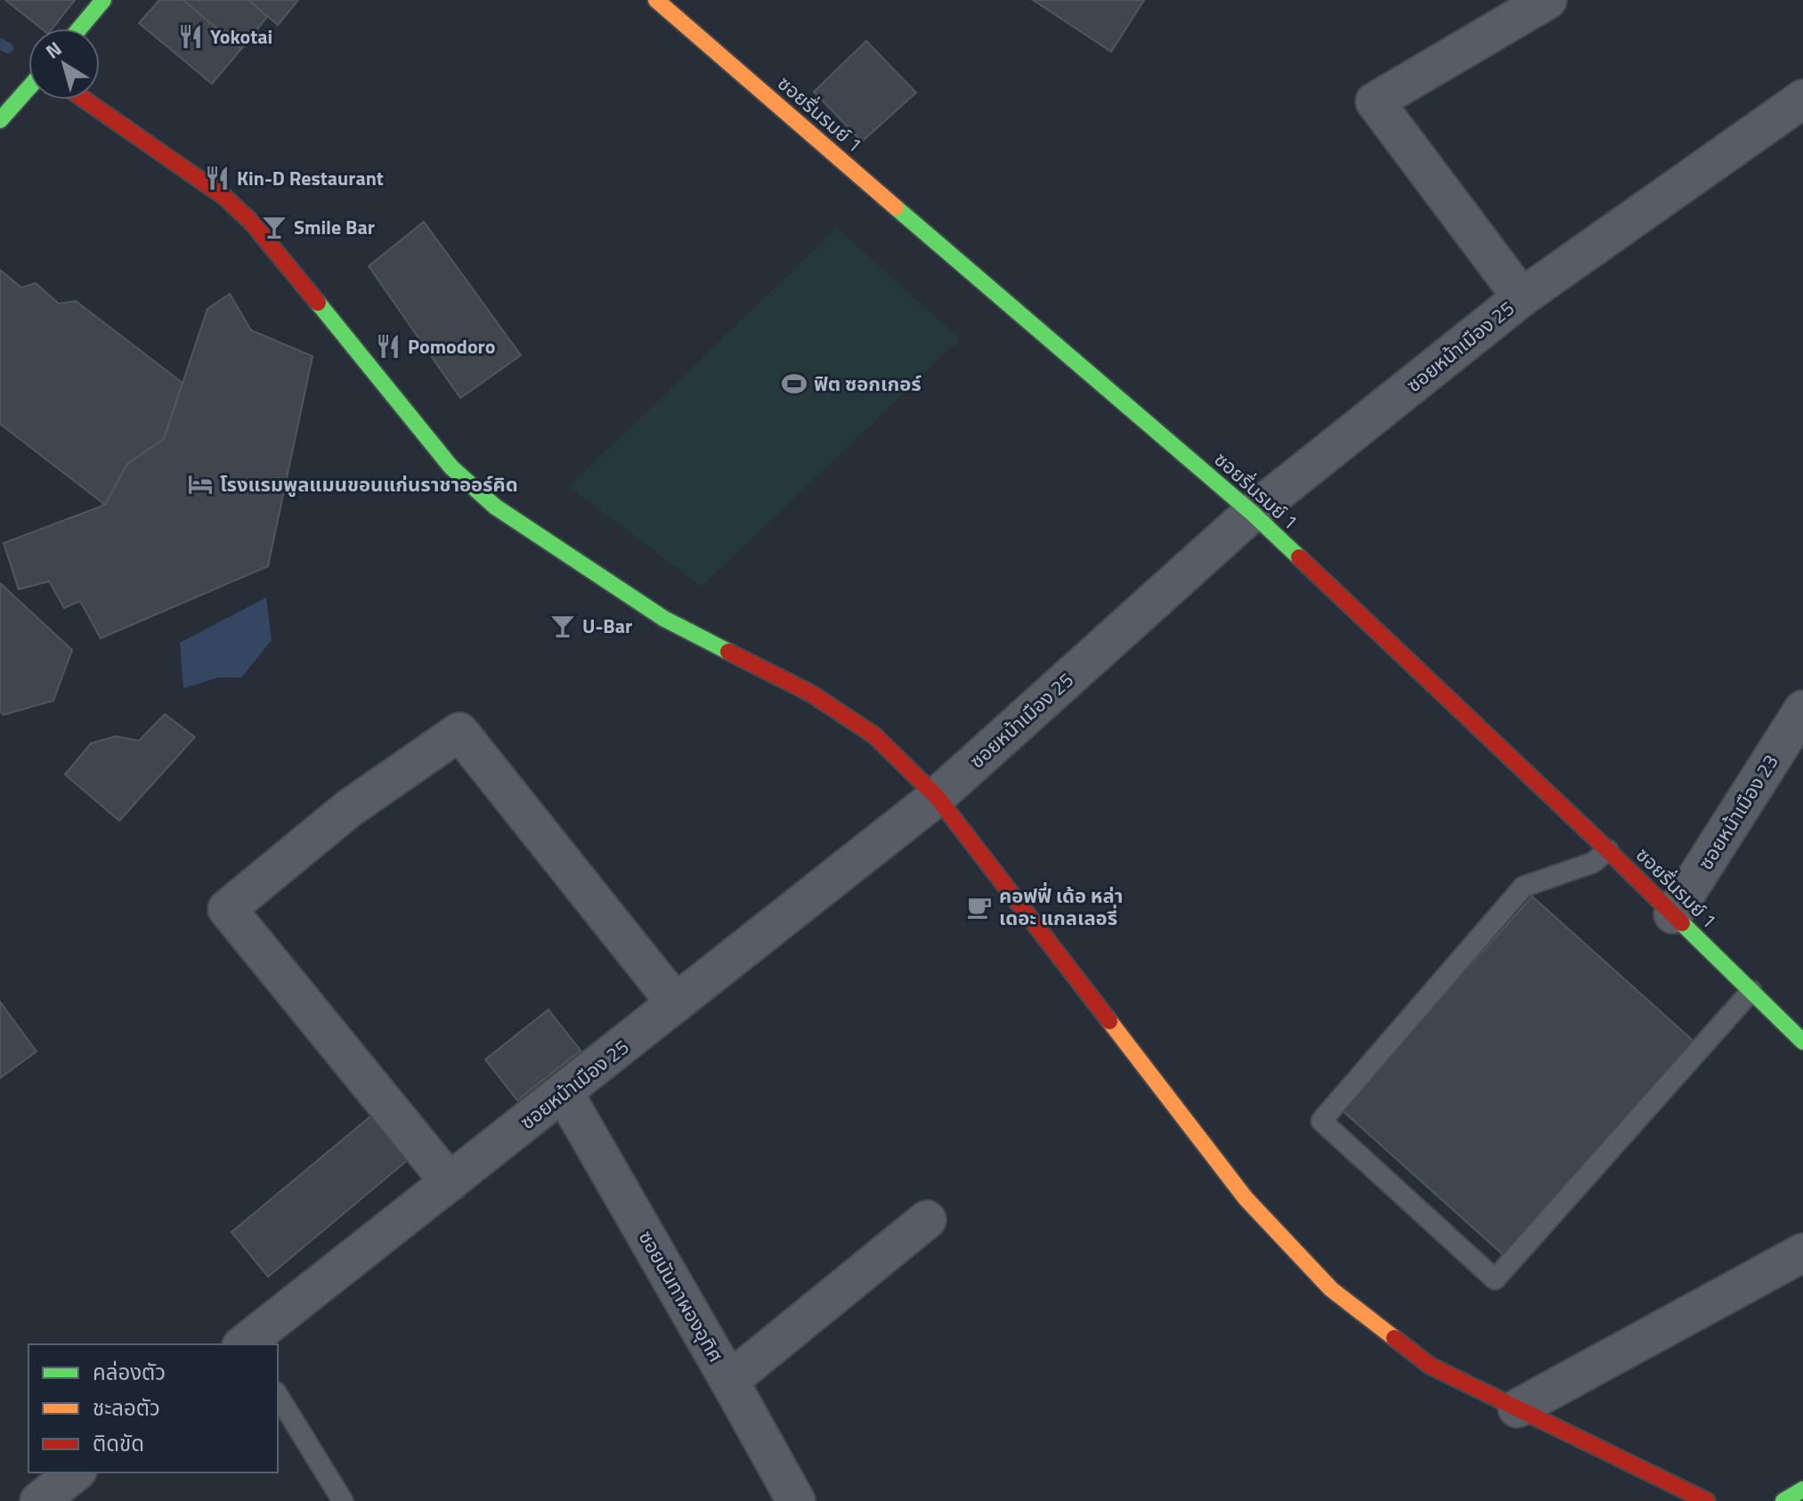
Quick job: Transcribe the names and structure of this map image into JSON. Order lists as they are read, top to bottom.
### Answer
{
  "streets": {
    "street": [
      "ซอยรื่นรมย์ 1",
      "ซอยหน้าเมือง 25",
      "ซอยหน้าเมือง 23",
      "ซอยนันทาผองอุทิศ"
    ]
  },
  "crossings": [
    ["ซอยรื่นรมย์ 1", "ซอยหน้าเมือง 25"],
    ["ซอยรื่นรมย์ 1", "ซอยหน้าเมือง 23"],
    ["ซอยหน้าเมือง 25", "ซอยนันทาผองอุทิศ"]
  ],
  "places": {
    "restaurant": ["Yokotai", "Kin-D Restaurant", "Pomodoro"],
    "bar": ["Smile Bar", "U-Bar"],
    "sports": ["ฟิต ซอกเกอร์"],
    "hotel": ["โรงแรมพูลแมนขอนแก่นราชาออร์คิด"],
    "cafe": ["คอฟฟี่ เด้อ หล่า เดอะ แกลเลอรี่"]
  },
  "legend": ["คล่องตัว", "ชะลอตัว", "ติดขัด"],
  "north": "top left"
}
